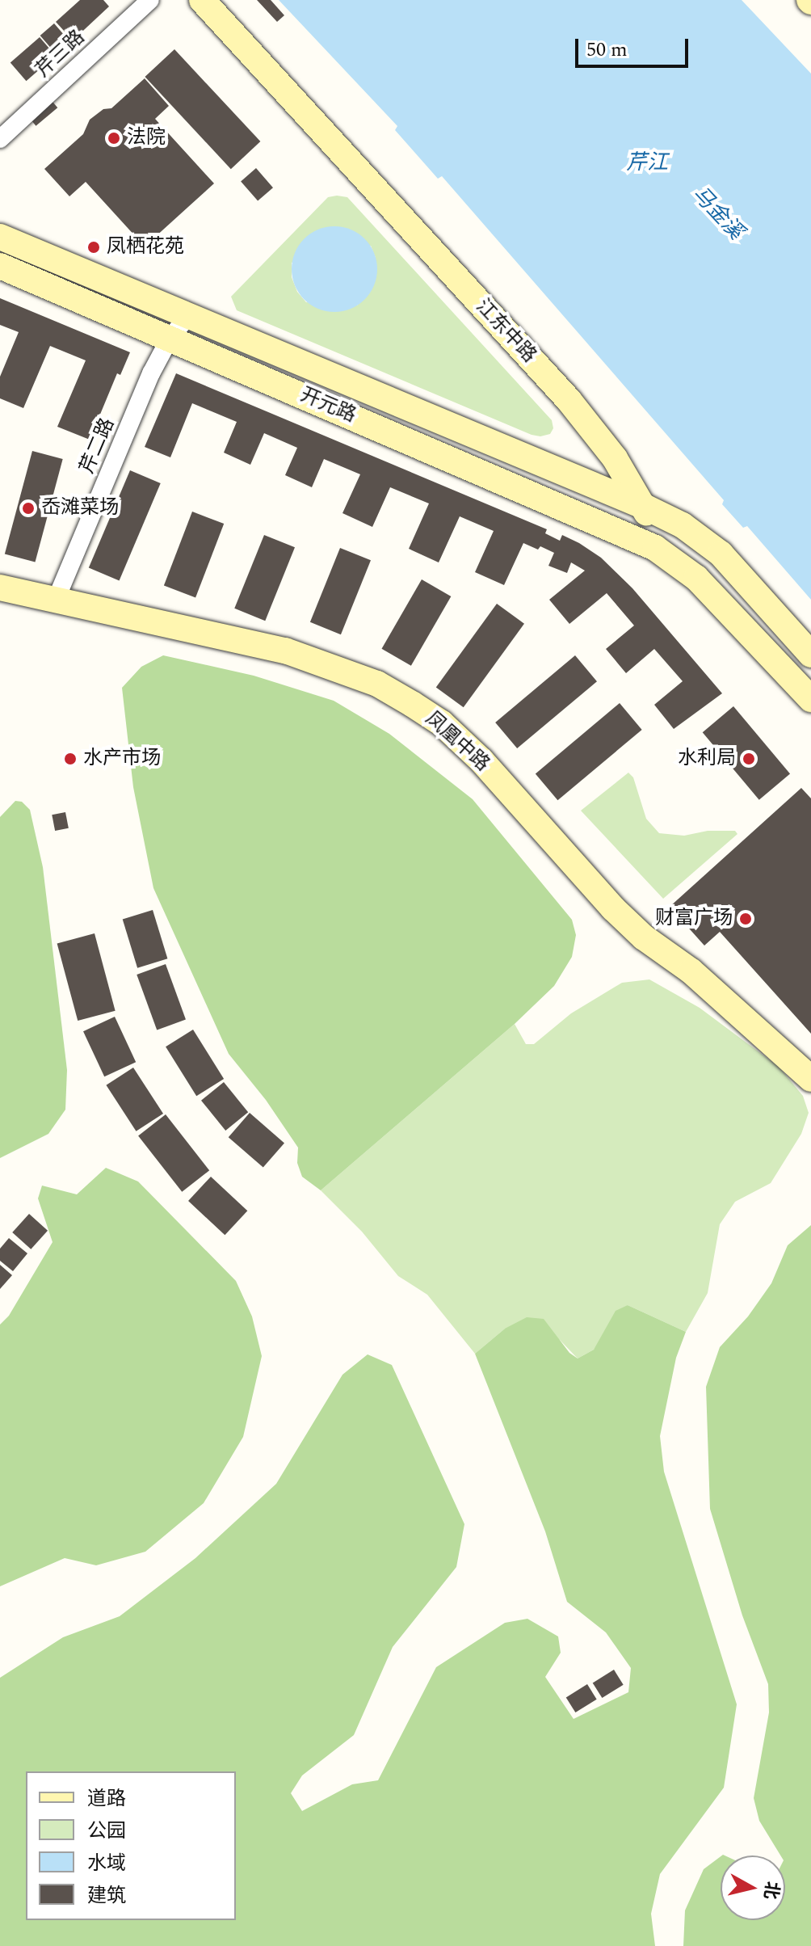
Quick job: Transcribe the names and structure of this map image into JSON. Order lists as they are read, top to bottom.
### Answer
{
  "streets": {
    "main road": ["江东中路", "开元路"],
    "street": ["芹三路", "芹二路"]
  },
  "crossings": [
    ["江东中路", "开元路"],
    ["开元路", "芹二路"]
  ],
  "water": ["芹江", "马金溪"],
  "places": [
    "法院",
    "凤栖花苑",
    "岙滩菜场",
    "水产市场",
    "水利局",
    "财富广场"
  ],
  "legend": [
    "道路",
    "公园",
    "水域",
    "建筑"
  ],
  "scale_bar": "50 m",
  "north": "right"
}
